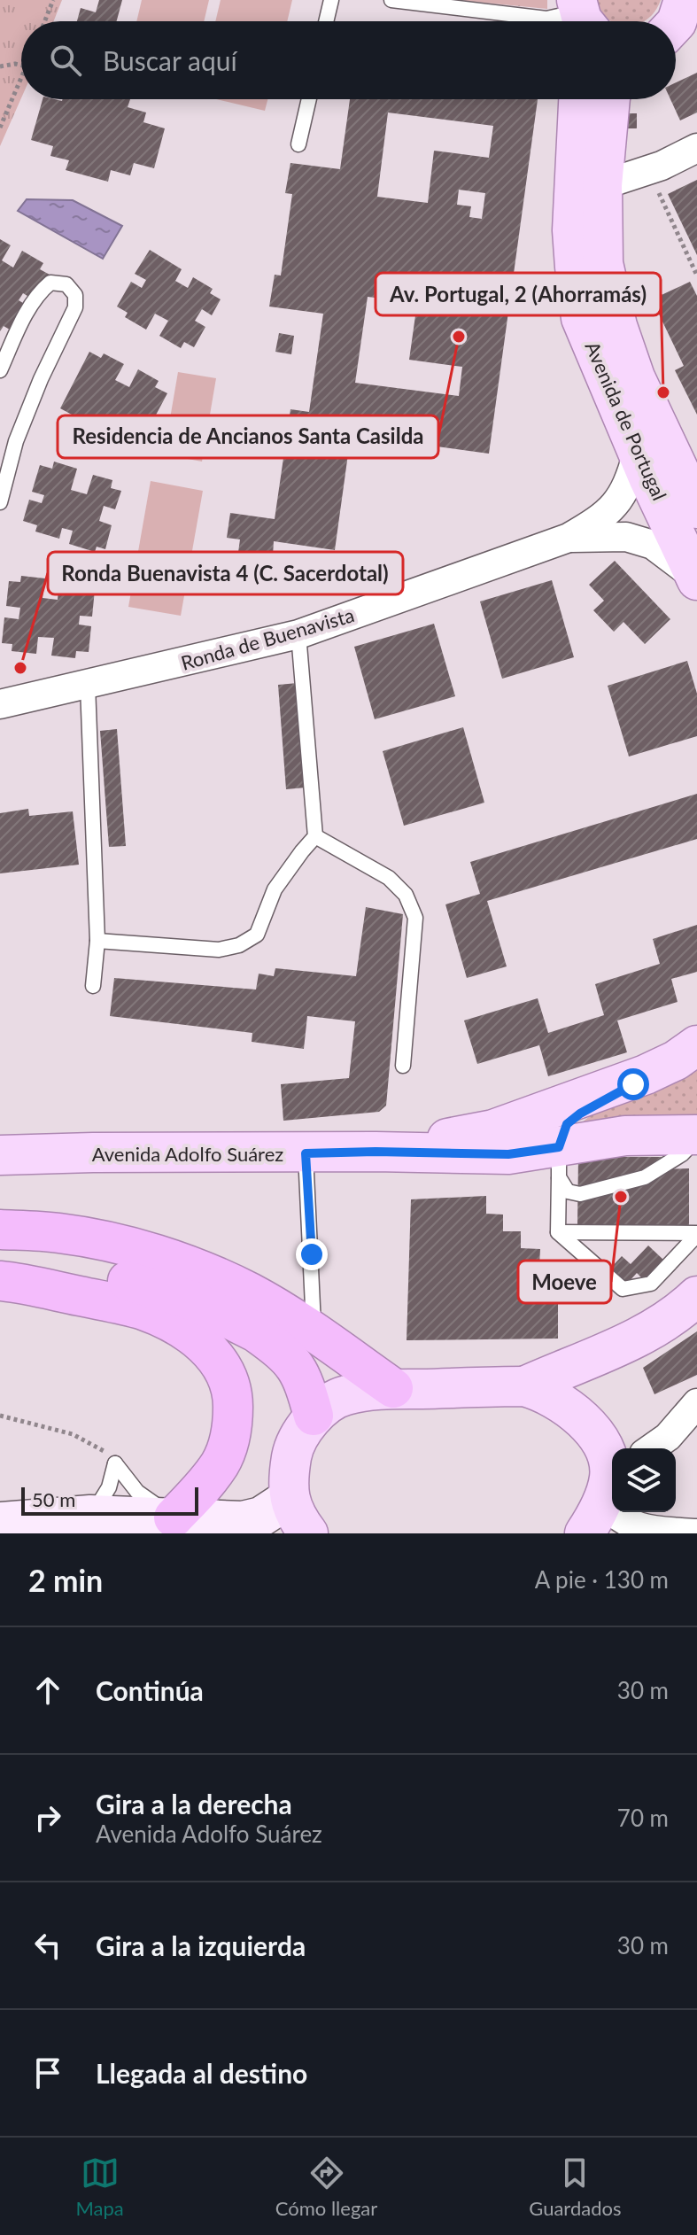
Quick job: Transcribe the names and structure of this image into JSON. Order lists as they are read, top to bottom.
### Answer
{
  "streets": {
    "main road": ["Avenida de Portugal", "Avenida Adolfo Suárez"],
    "street": ["Ronda de Buenavista"]
  },
  "crossings": [
    ["Avenida de Portugal", "Ronda de Buenavista"]
  ],
  "places": [
    "Residencia de Ancianos Santa Casilda",
    "Av. Portugal, 2 (Ahorramás)",
    "Ronda Buenavista 4 (C. Sacerdotal)",
    "Moeve"
  ],
  "scale_bar": "50 m",
  "page": {
    "search": "Buscar aquí",
    "scale": "50 m",
    "heading": ["2 min", "A pie · 130 m"],
    "list": [
      ["Continúa", "30 m"],
      ["Gira a la derecha", "Avenida Adolfo Suárez", "70 m"],
      ["Gira a la izquierda", "30 m"],
      "Llegada al destino"
    ],
    "nav": ["Mapa", "Cómo llegar", "Guardados"]
  }
}
